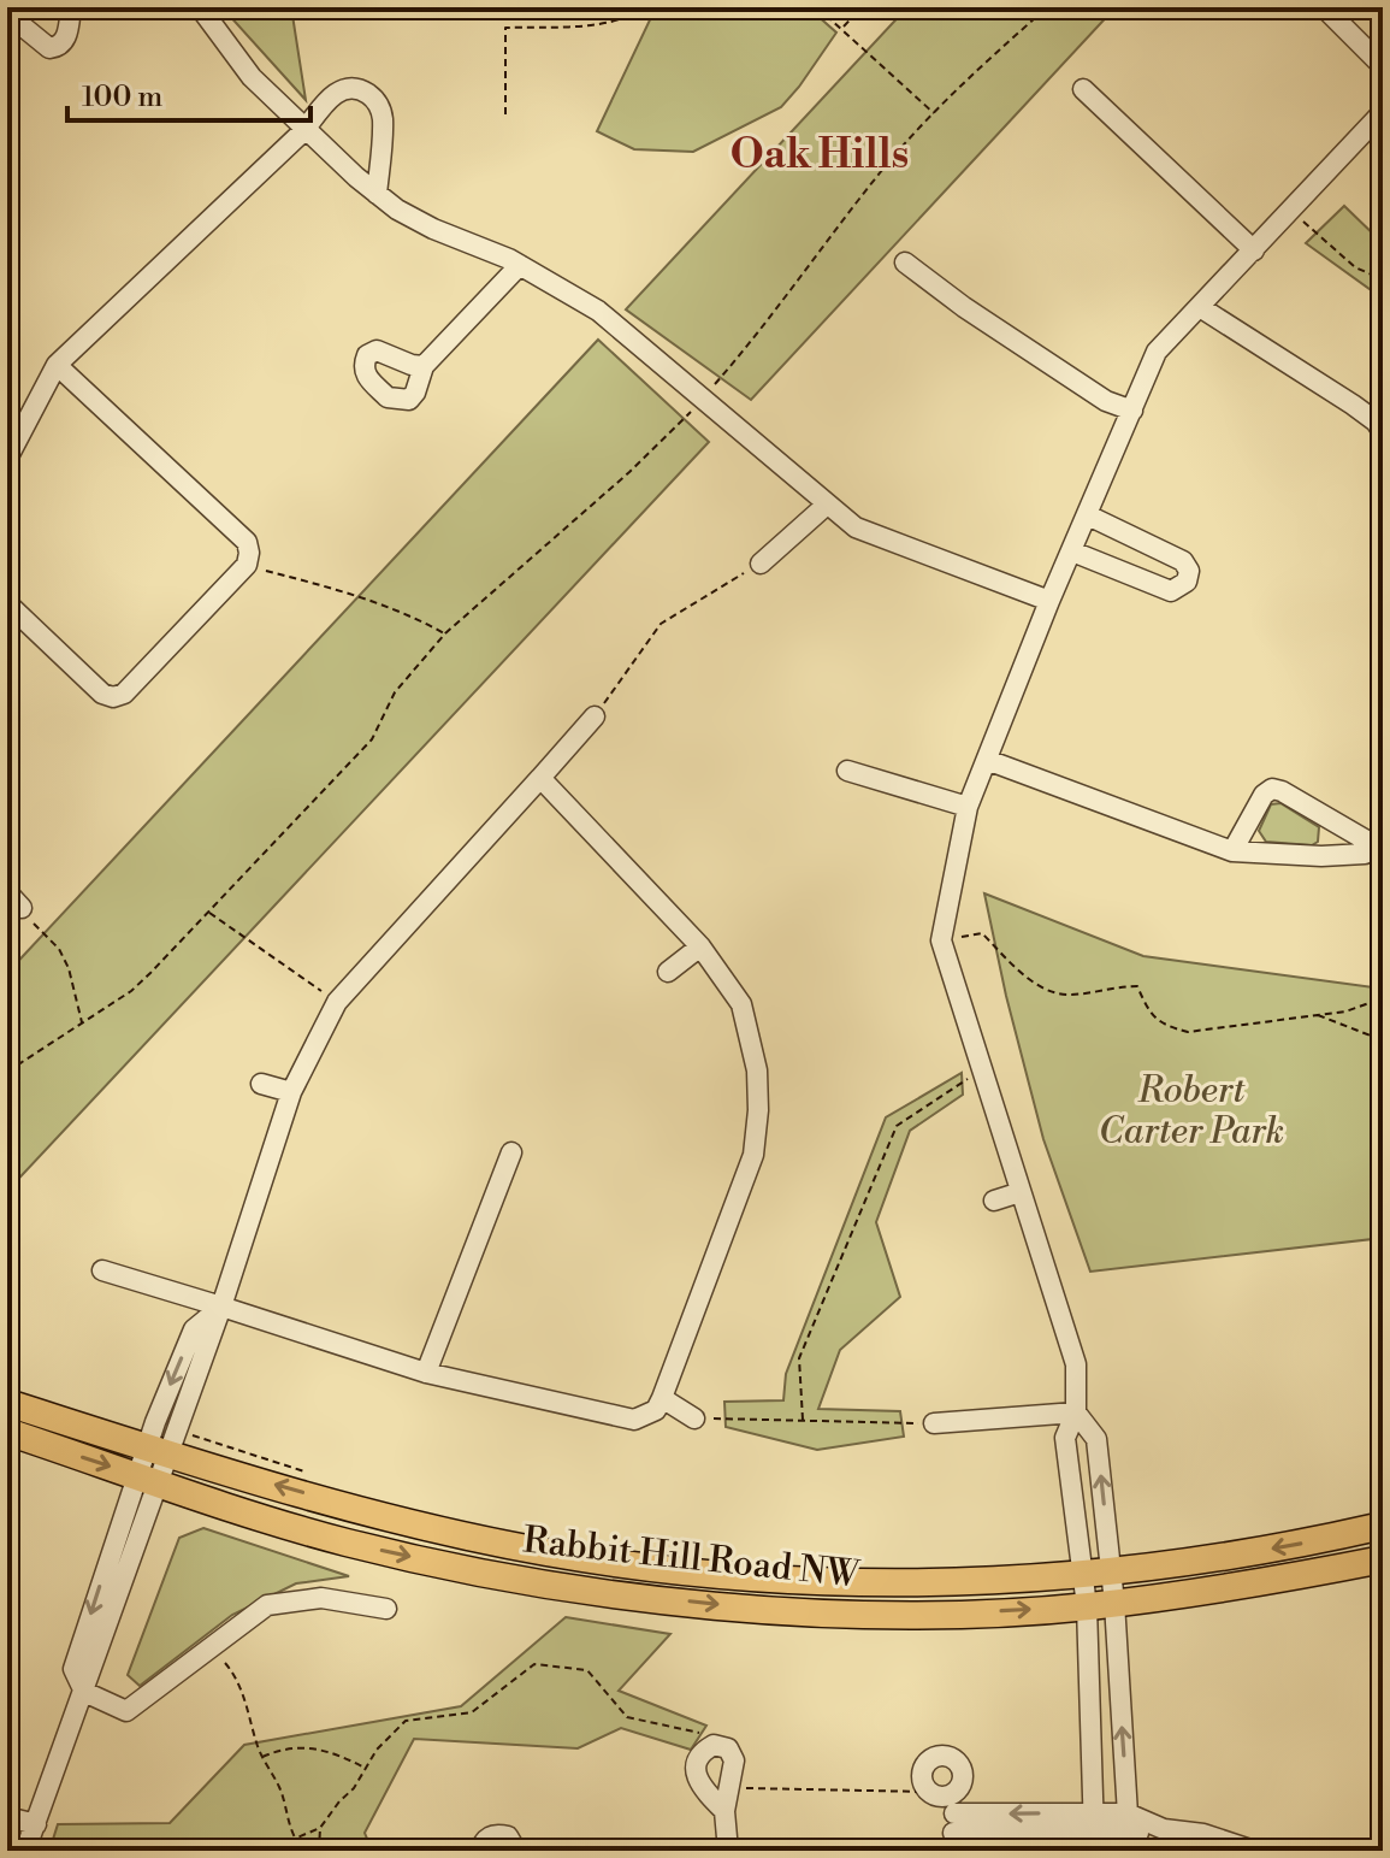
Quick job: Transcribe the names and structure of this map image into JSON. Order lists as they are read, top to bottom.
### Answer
{
  "streets": {
    "main road": ["Rabbit Hill Road NW"]
  },
  "districts": ["Oak Hills"],
  "parks": ["Robert Carter Park"],
  "scale_bar": "100 m"
}
